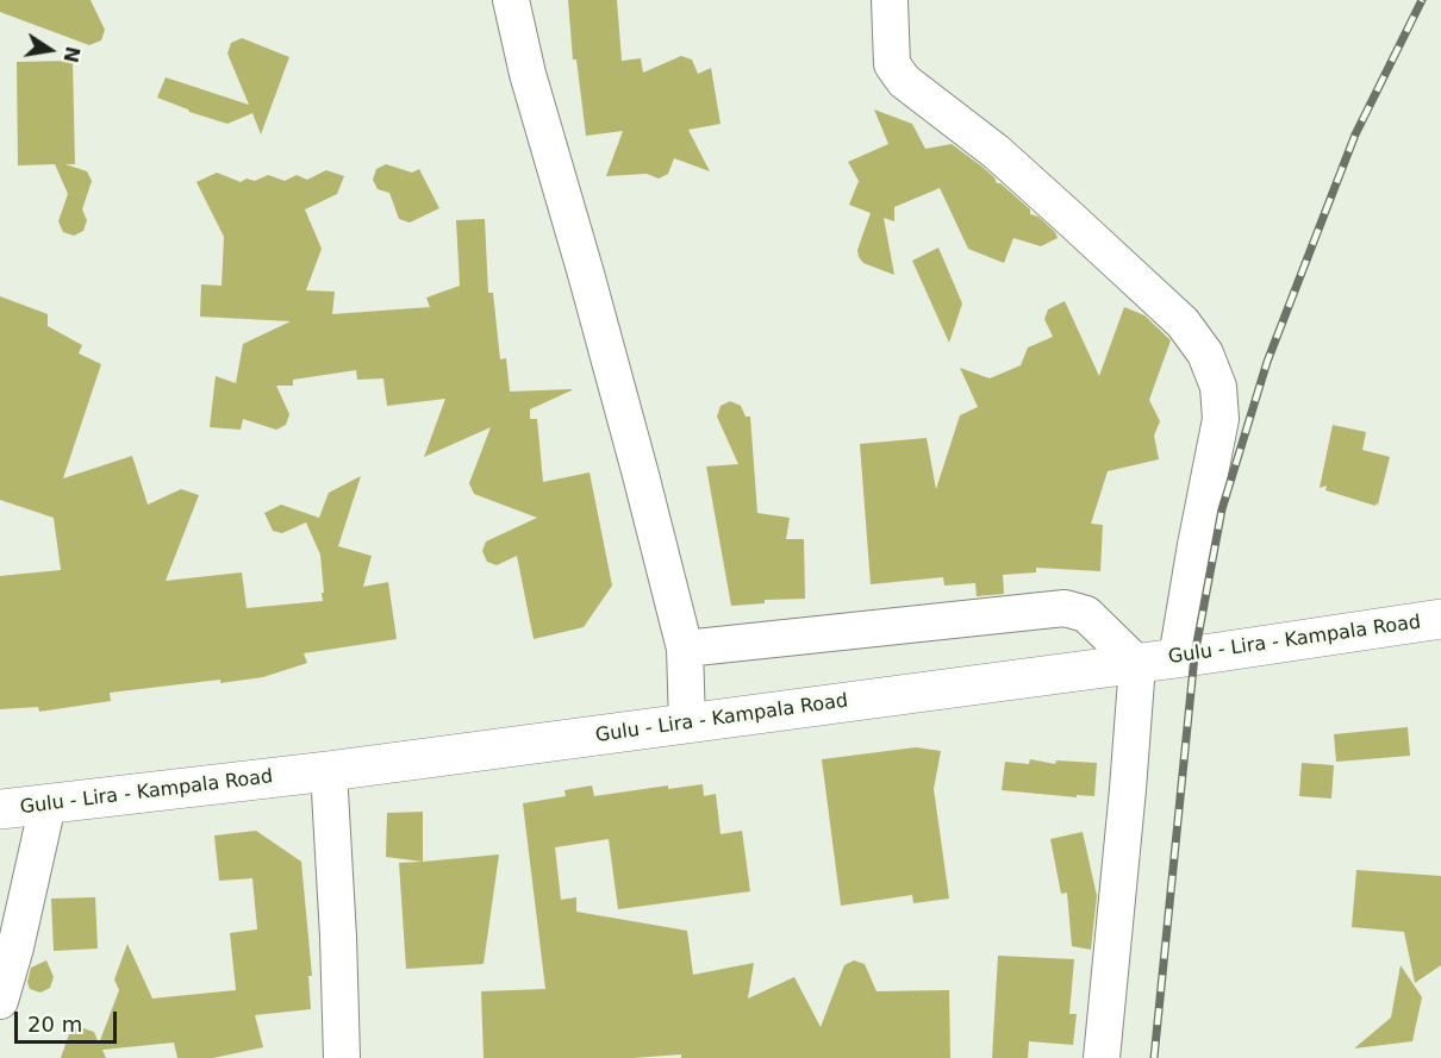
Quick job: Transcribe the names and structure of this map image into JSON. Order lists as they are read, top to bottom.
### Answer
{
  "streets": {
    "main road": ["Gulu - Lira - Kampala Road"]
  },
  "scale_bar": "20 m",
  "north": "right"
}
